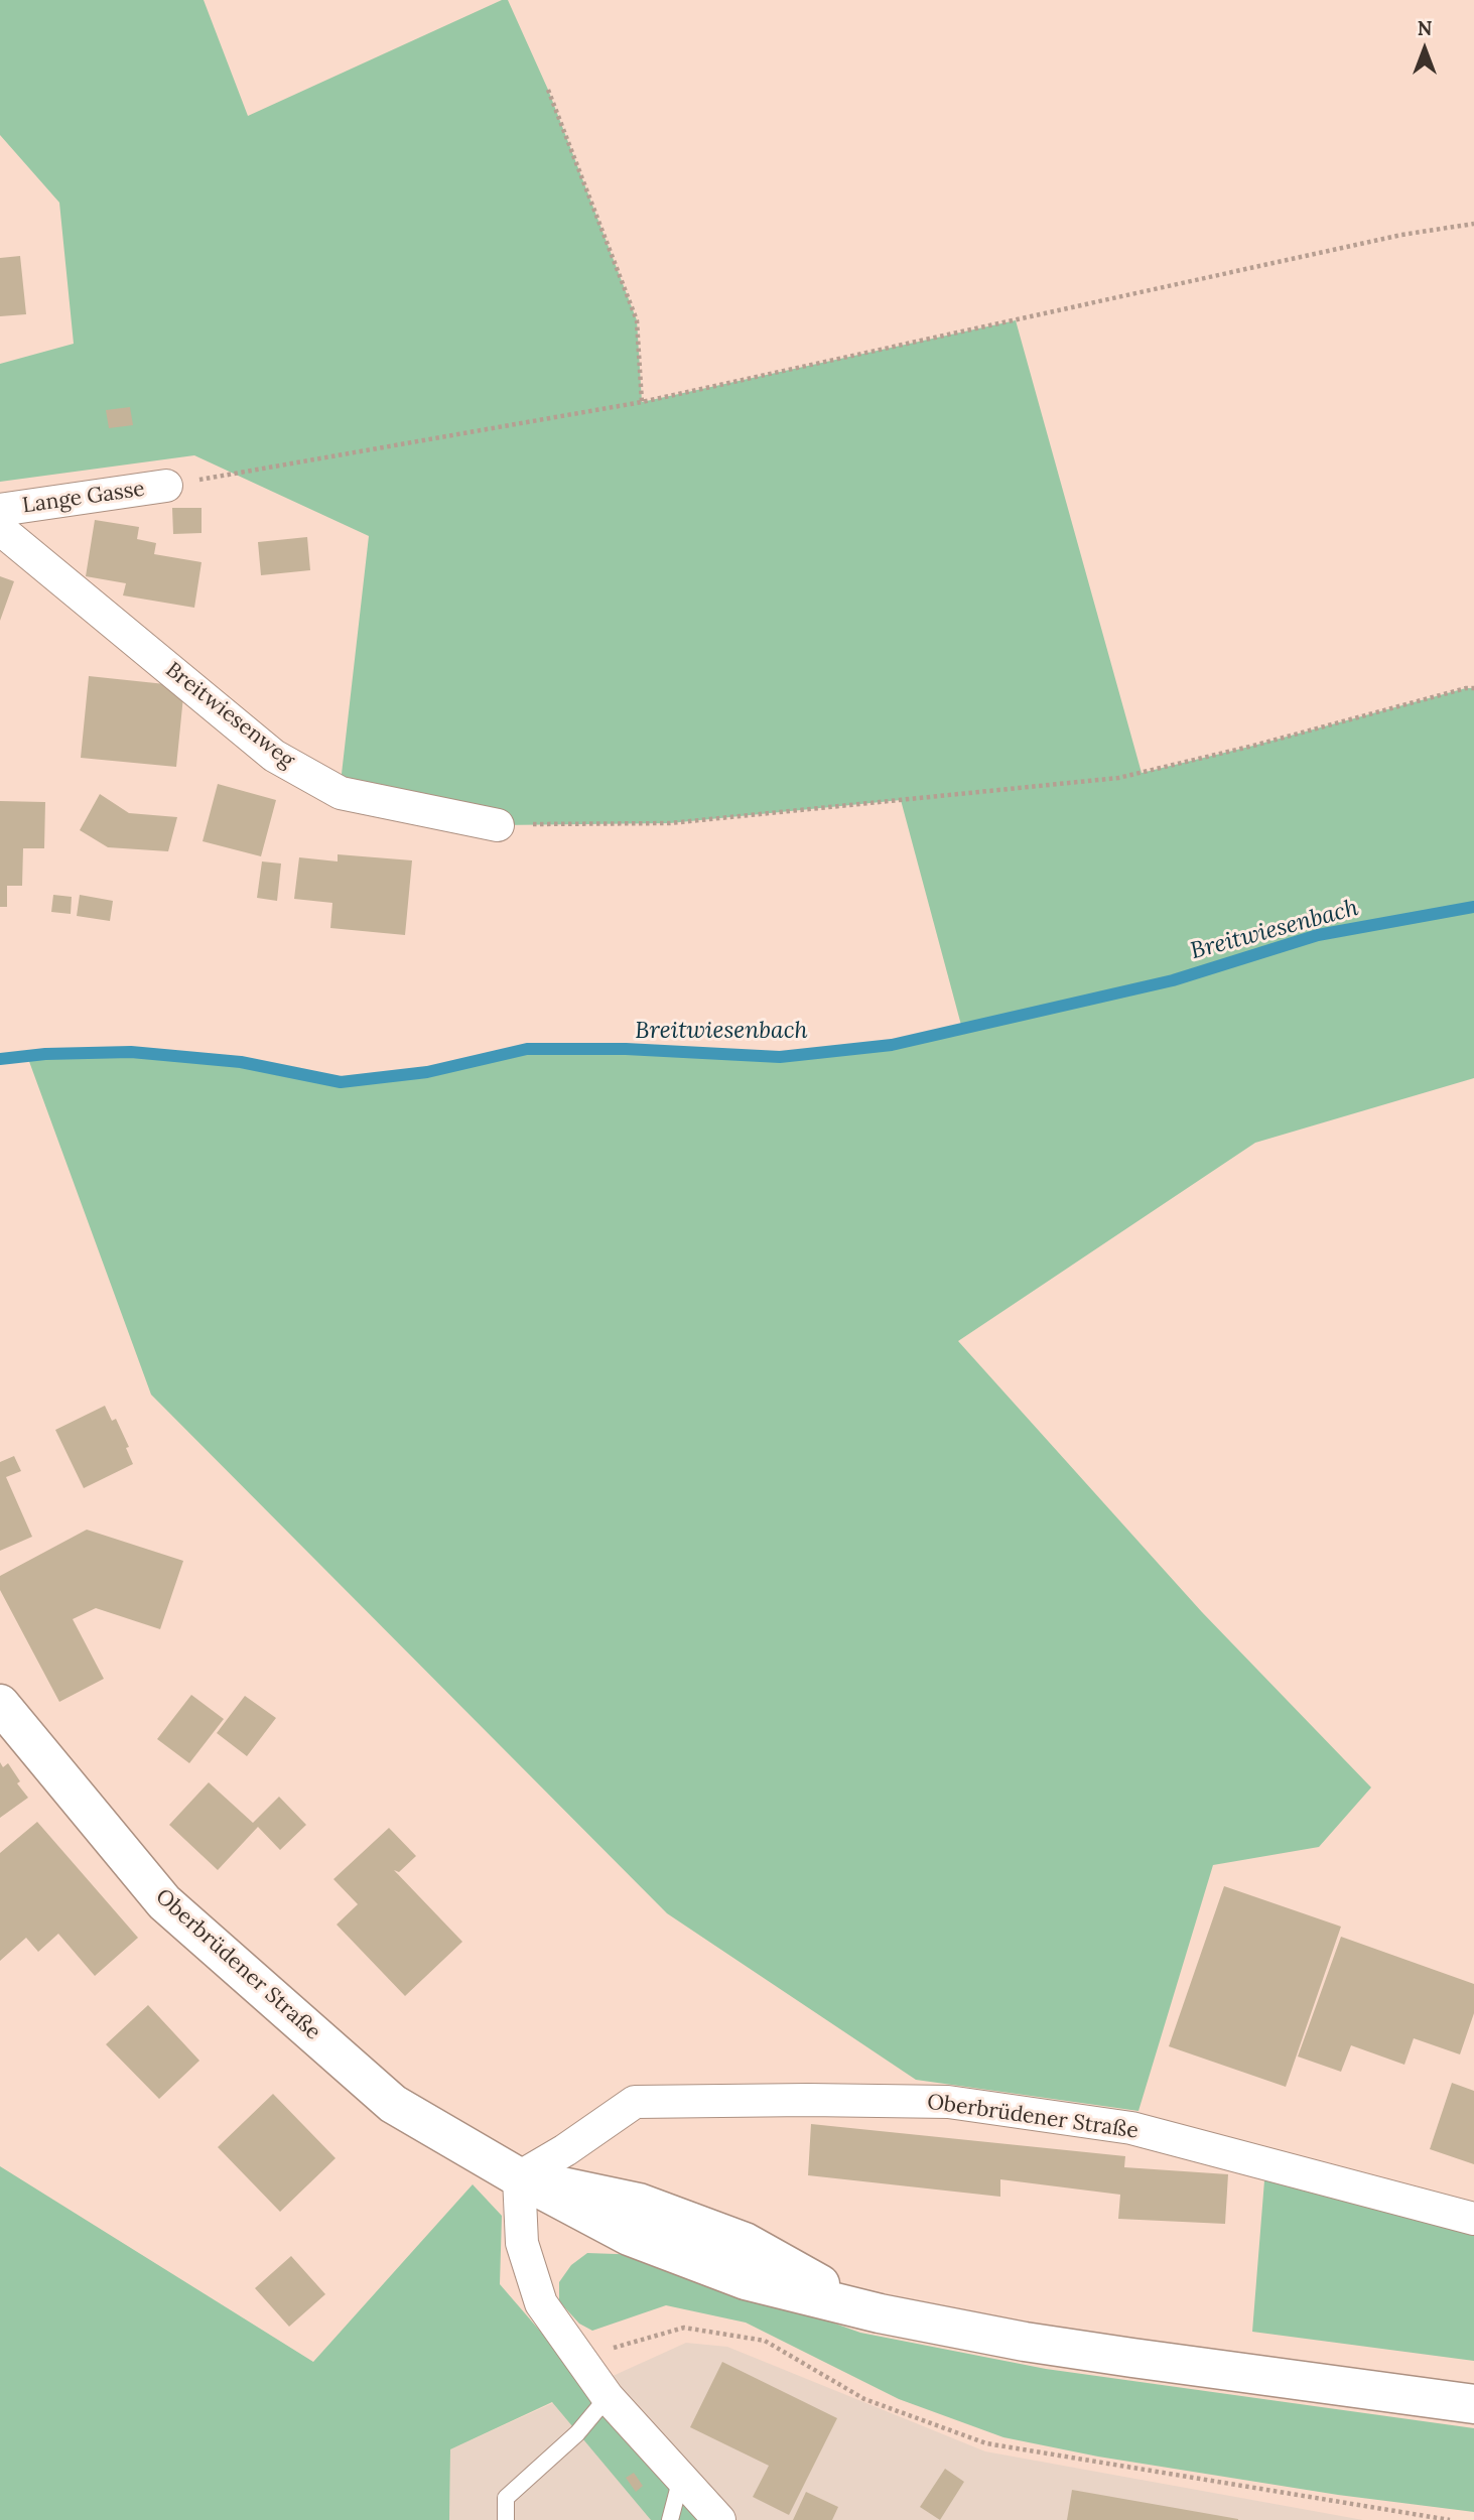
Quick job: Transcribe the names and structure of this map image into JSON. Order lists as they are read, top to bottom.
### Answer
{
  "streets": {
    "street": ["Lange Gasse", "Breitwiesenweg", "Oberbrüdener Straße"]
  },
  "water": ["Breitwiesenbach"],
  "north": "top"
}
